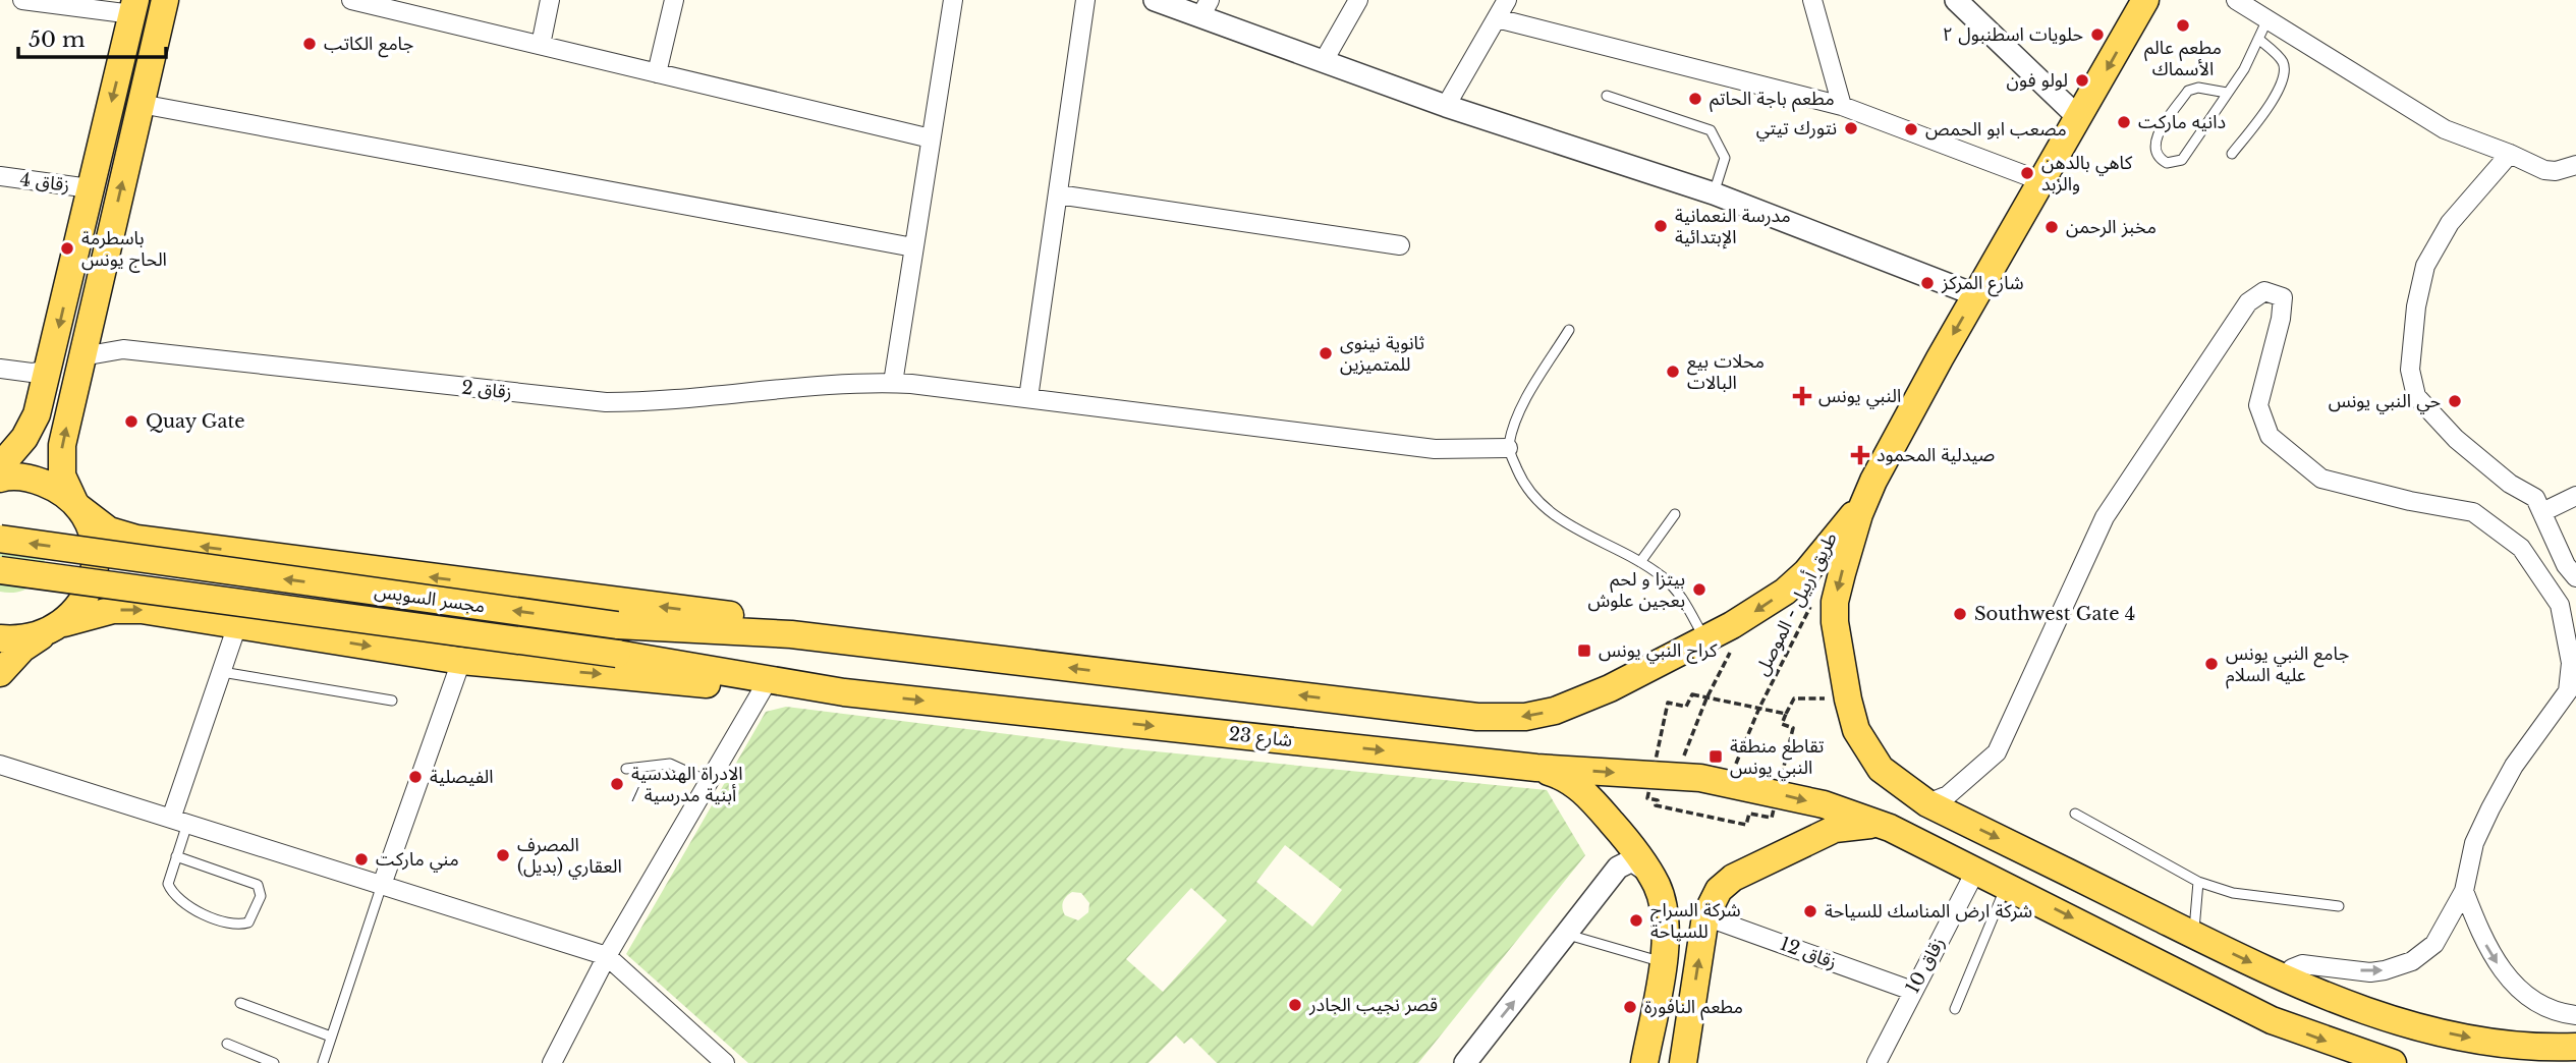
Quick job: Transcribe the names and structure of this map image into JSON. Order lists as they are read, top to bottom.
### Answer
{
  "streets": {
    "main road": ["مجسر السويس", "شارع 23"],
    "street": [
      "زقاق 4",
      "زقاق 2",
      "زقاق 12",
      "زقاق 10"
    ],
    "path": ["طريق أربيل - الموصل"]
  },
  "crossings": [
    ["مجسر السويس", "شارع 23"],
    ["شارع 23", "زقاق 10"],
    ["زقاق 12", "زقاق 10"]
  ],
  "places": {
    "other": [
      "مطعم عالم الأسماك",
      "حلويات اسطنبول ٢",
      "جامع الكاتب",
      "لولو فون",
      "مطعم باجة الحاتم",
      "دانيه ماركت",
      "نتورك تيتي",
      "مصعب ابو الحمص",
      "كاهي بالدهن والزبد",
      "مدرسة النعمانية الإبتدائية",
      "مخبز الرحمن",
      "باسطرمة الحاج يونس",
      "شارع المركز",
      "ثانوية نينوى للمتميزين",
      "محلات بيع البالات",
      "حي النبي يونس",
      "Quay Gate",
      "بيتزا و لحم بعجين علوش",
      "Southwest Gate 4",
      "جامع النبي يونس عليه السلام",
      "الفيصلية",
      "الادراة الهندسية / أبنية مدرسية",
      "المصرف العقاري (بديل)",
      "مني ماركت",
      "شركة ارض المناسك للسياحة",
      "شركة السراج للسياحة",
      "قصر نجيب الجادر",
      "مطعم النافورة"
    ],
    "health": ["النبي يونس", "صيدلية المحمود"],
    "transit": ["كراج النبي يونس", "تقاطع منطقة النبي يونس"]
  },
  "scale_bar": "50 m"
}
